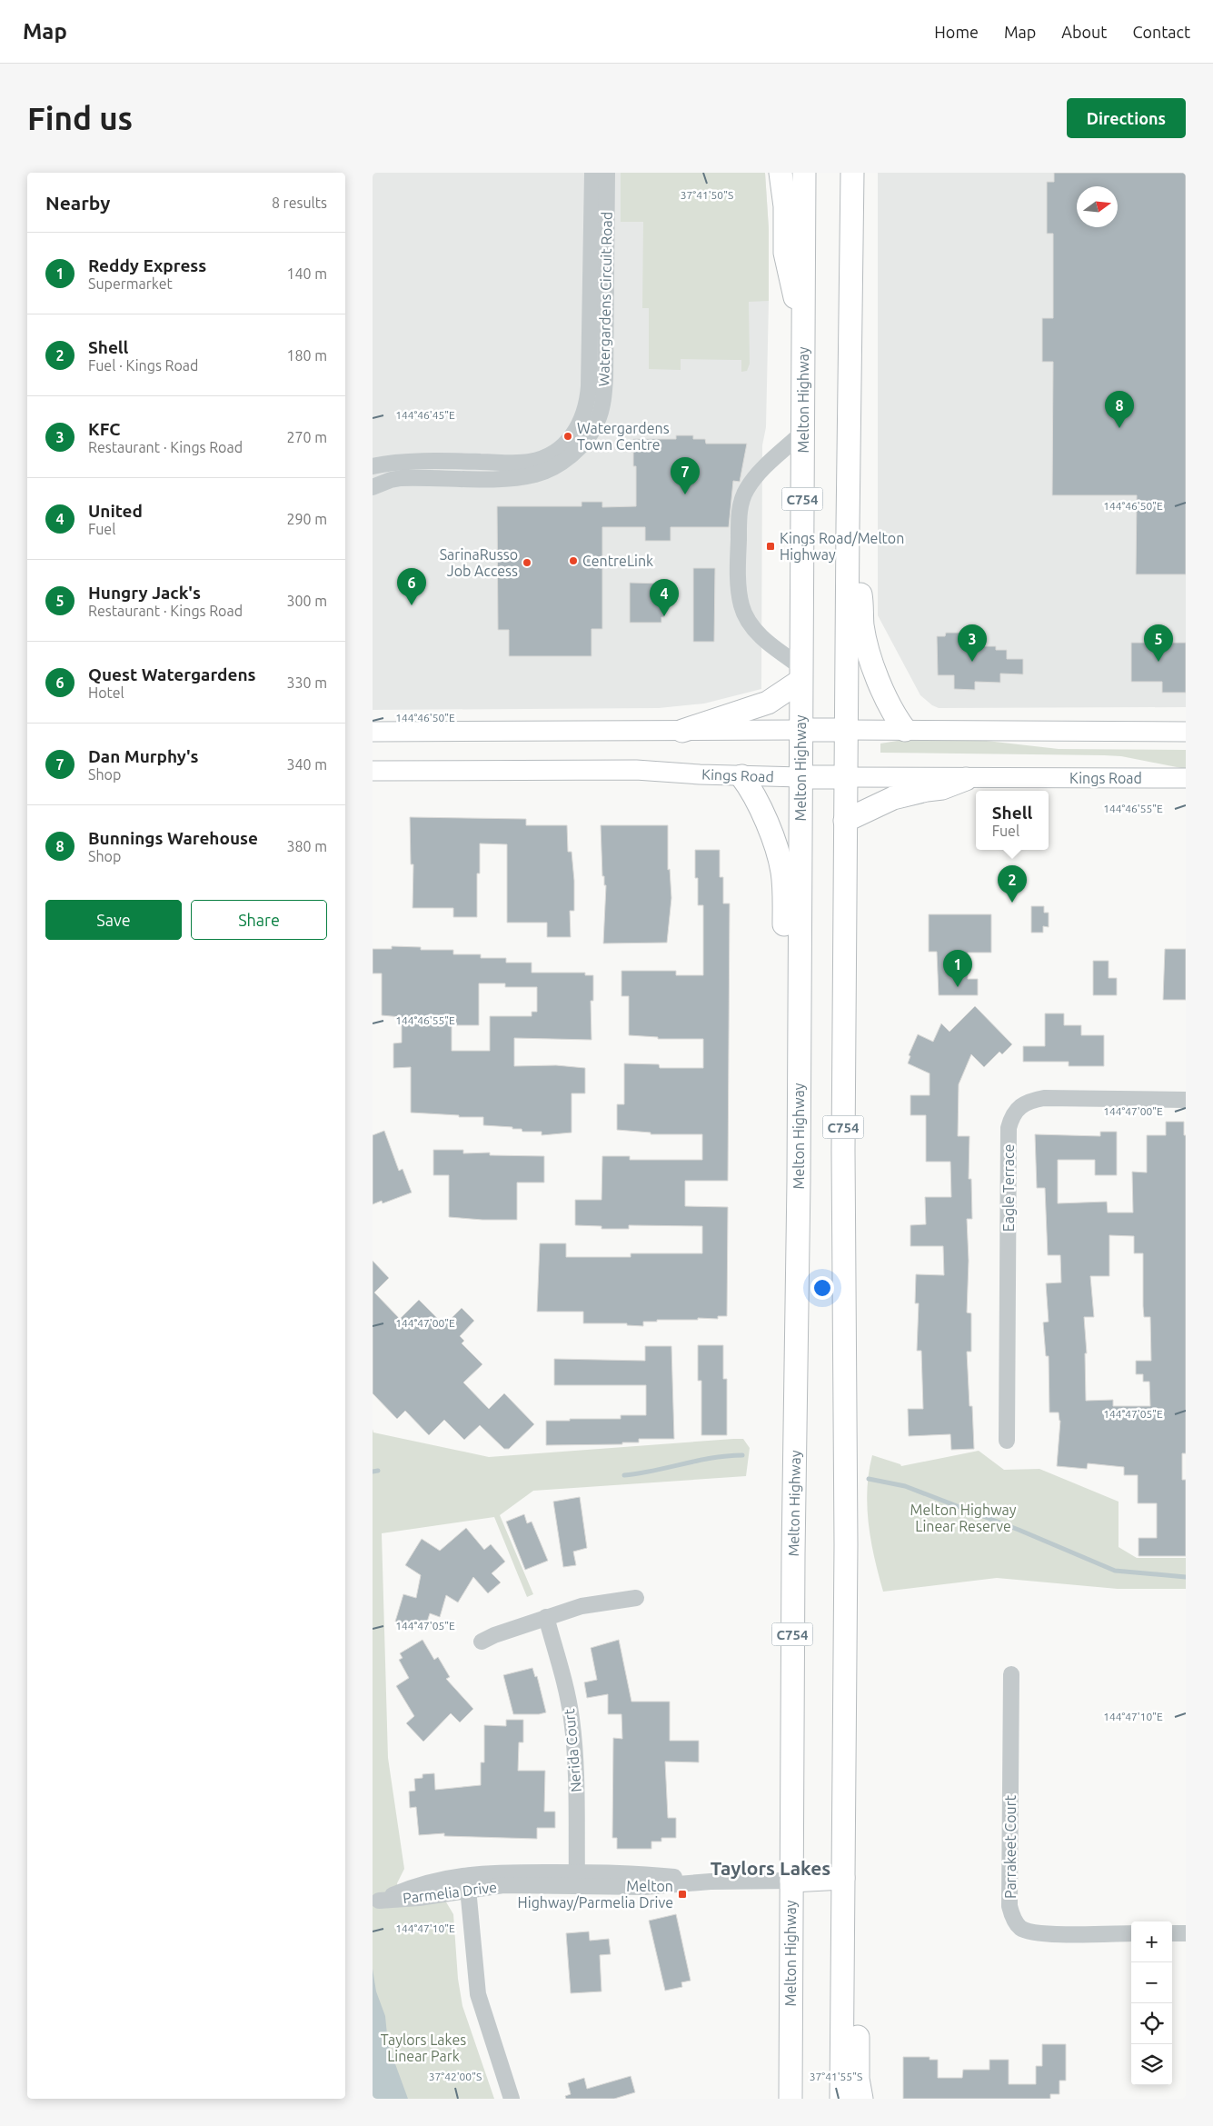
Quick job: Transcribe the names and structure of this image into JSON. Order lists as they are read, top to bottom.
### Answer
{
  "streets": {
    "highway": [
      "Melton Highway",
      "C754",
      "Kings Road",
      "Parmelia Drive"
    ],
    "street": [
      "Watergardens Circuit Road",
      "Eagle Terrace",
      "Nerida Court",
      "Parrakeet Court"
    ]
  },
  "crossings": [
    ["Melton Highway", "Kings Road"],
    ["Melton Highway", "Parmelia Drive"],
    ["C754", "Kings Road"],
    ["C754", "Parmelia Drive"],
    ["Nerida Court", "Parmelia Drive"]
  ],
  "districts": ["Taylors Lakes"],
  "parks": ["Melton Highway Linear Reserve", "Taylors Lakes Linear Park"],
  "places": {
    "other": ["Watergardens Town Centre", "CentreLink", "SarinaRusso Job Access"],
    "transit": ["Kings Road/Melton Highway", "Melton Highway/Parmelia Drive"]
  },
  "north": "right",
  "page": {
    "header": "Map",
    "nav": [
      "Home",
      "Map",
      "About",
      "Contact"
    ],
    "buttons": [
      "Directions",
      ["Save", "Share"]
    ],
    "title": "Find us",
    "heading": ["Nearby", "8 results"],
    "list": [
      {
        "mark": "1",
        "name": "Reddy Express",
        "note": "Supermarket",
        "value": "140 m"
      },
      {
        "mark": "2",
        "name": "Shell",
        "note": "Fuel · Kings Road",
        "value": "180 m"
      },
      {
        "mark": "3",
        "name": "KFC",
        "note": "Restaurant · Kings Road",
        "value": "270 m"
      },
      {
        "mark": "4",
        "name": "United",
        "note": "Fuel",
        "value": "290 m"
      },
      {
        "mark": "5",
        "name": "Hungry Jack's",
        "note": "Restaurant · Kings Road",
        "value": "300 m"
      },
      {
        "mark": "6",
        "name": "Quest Watergardens",
        "note": "Hotel",
        "value": "330 m"
      },
      {
        "mark": "7",
        "name": "Dan Murphy's",
        "note": "Shop",
        "value": "340 m"
      },
      {
        "mark": "8",
        "name": "Bunnings Warehouse",
        "note": "Shop",
        "value": "380 m"
      }
    ],
    "pins": [
      "8",
      "7",
      "6",
      "4",
      "3",
      "5",
      "2",
      "1"
    ],
    "popup": ["Shell", "Fuel"],
    "map_buttons": ["+", "−"]
  },
  "coordinates": [
    "37°41'50\"S",
    "144°46'45\"E",
    "144°46'50\"E",
    "144°46'55\"E",
    "144°47'00\"E",
    "144°47'05\"E",
    "144°47'10\"E",
    "37°42'00\"S",
    "37°41'55\"S"
  ]
}
